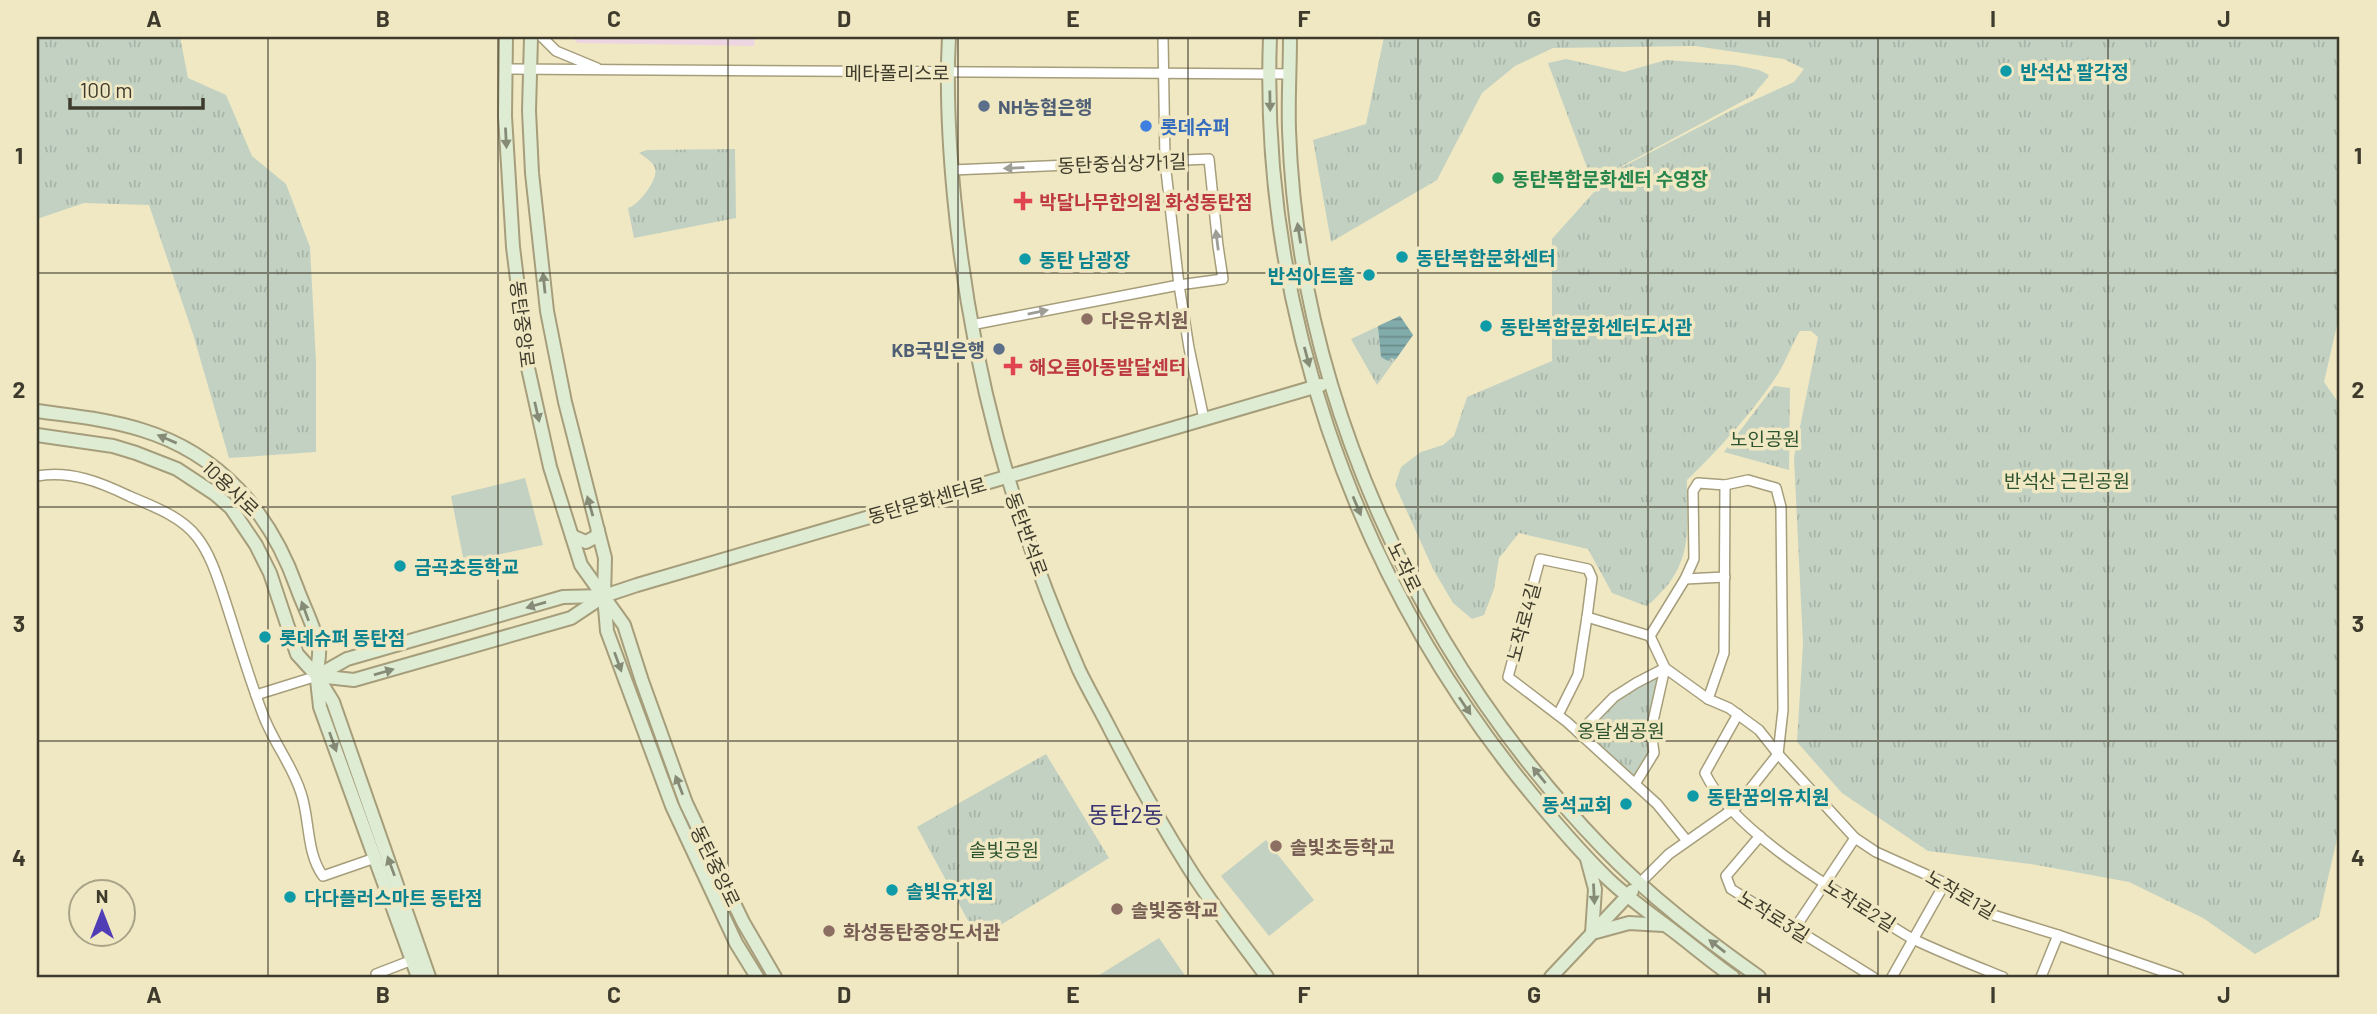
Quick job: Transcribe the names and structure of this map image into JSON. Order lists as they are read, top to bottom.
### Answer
{
  "streets": {
    "street": [
      "메타폴리스로",
      "동탄중심상가1길",
      "동탄중앙로",
      "10용사로",
      "동탄문화센터로",
      "동탄반석로",
      "노작로",
      "노작로4길",
      "노작로1길",
      "노작로2길",
      "노작로3길"
    ]
  },
  "crossings": [
    ["메타폴리스로", "동탄중앙로"],
    ["메타폴리스로", "동탄반석로"],
    ["메타폴리스로", "노작로"],
    ["동탄중심상가1길", "동탄반석로"],
    ["동탄중앙로", "동탄문화센터로"],
    ["10용사로", "동탄문화센터로"],
    ["동탄문화센터로", "동탄반석로"],
    ["동탄문화센터로", "노작로"],
    ["노작로2길", "노작로3길"]
  ],
  "districts": ["동탄2동"],
  "parks": [
    "노인공원",
    "반석산 근린공원",
    "옹달샘공원",
    "솔빛공원"
  ],
  "places": {
    "other": [
      "반석산 팔각정",
      "NH농협은행",
      "롯데슈퍼",
      "동탄복합문화센터 수영장",
      "동탄복합문화센터",
      "동탄 남광장",
      "반석아트홀",
      "다은유치원",
      "동탄복합문화센터도서관",
      "KB국민은행",
      "금곡초등학교",
      "롯데슈퍼 동탄점",
      "동탄꿈의유치원",
      "동석교회",
      "솔빛초등학교",
      "솔빛유치원",
      "다다플러스마트 동탄점",
      "솔빛중학교",
      "화성동탄중앙도서관"
    ],
    "health": ["박달나무한의원 화성동탄점", "해오름아동발달센터"]
  },
  "scale_bar": "100 m",
  "north": "top",
  "grid": {
    "columns": [
      "A",
      "B",
      "C",
      "D",
      "E",
      "F",
      "G",
      "H",
      "I",
      "J"
    ],
    "rows": [
      "1",
      "2",
      "3",
      "4"
    ]
  }
}
